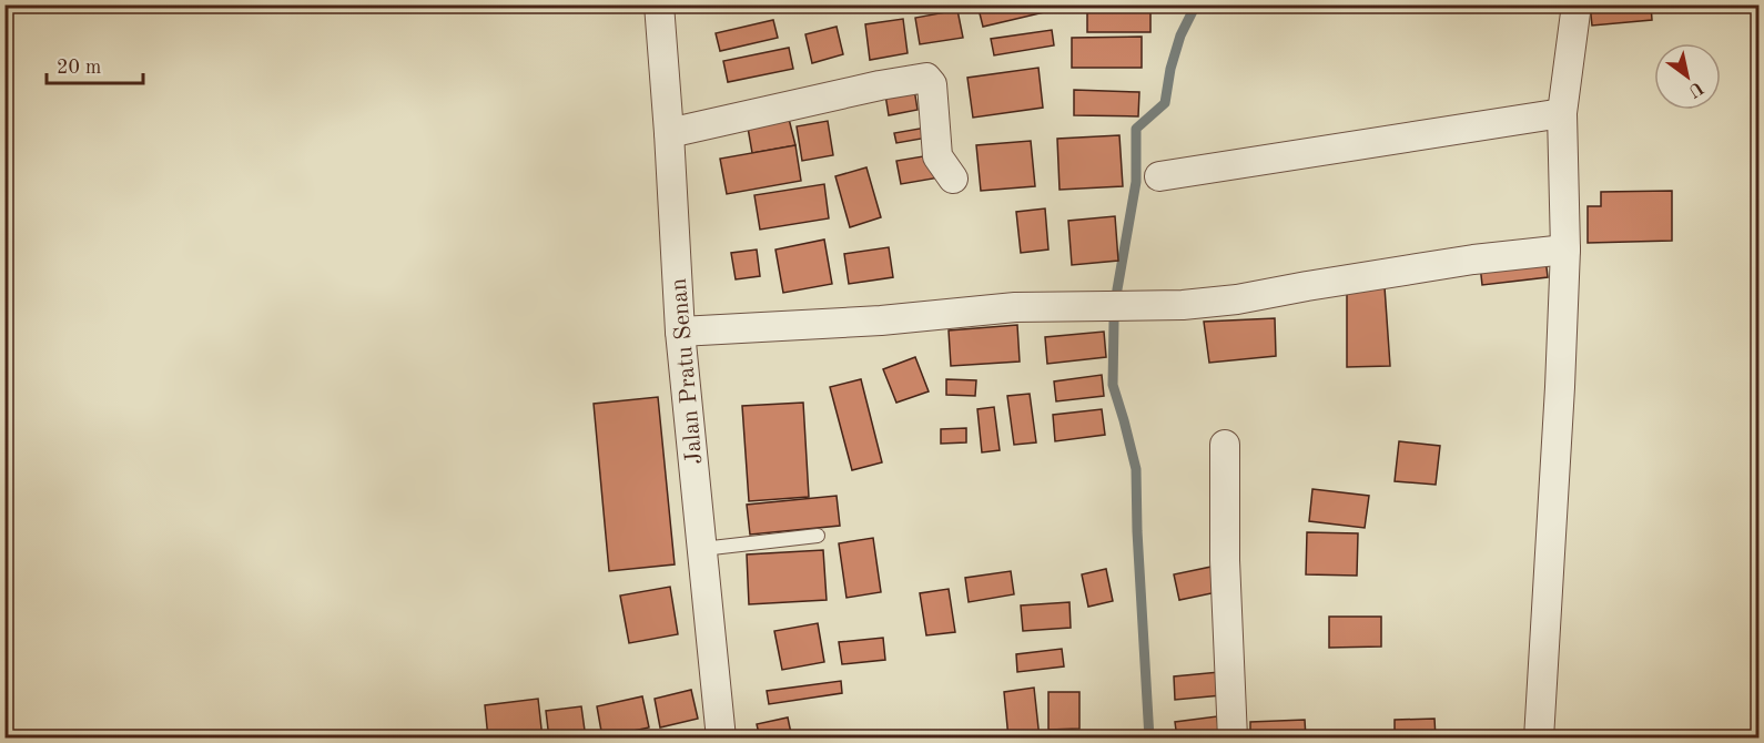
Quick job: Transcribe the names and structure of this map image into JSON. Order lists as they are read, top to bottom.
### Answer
{
  "streets": {
    "street": ["Jalan Pratu Senan"]
  },
  "scale_bar": "20 m",
  "north": "bottom right"
}
